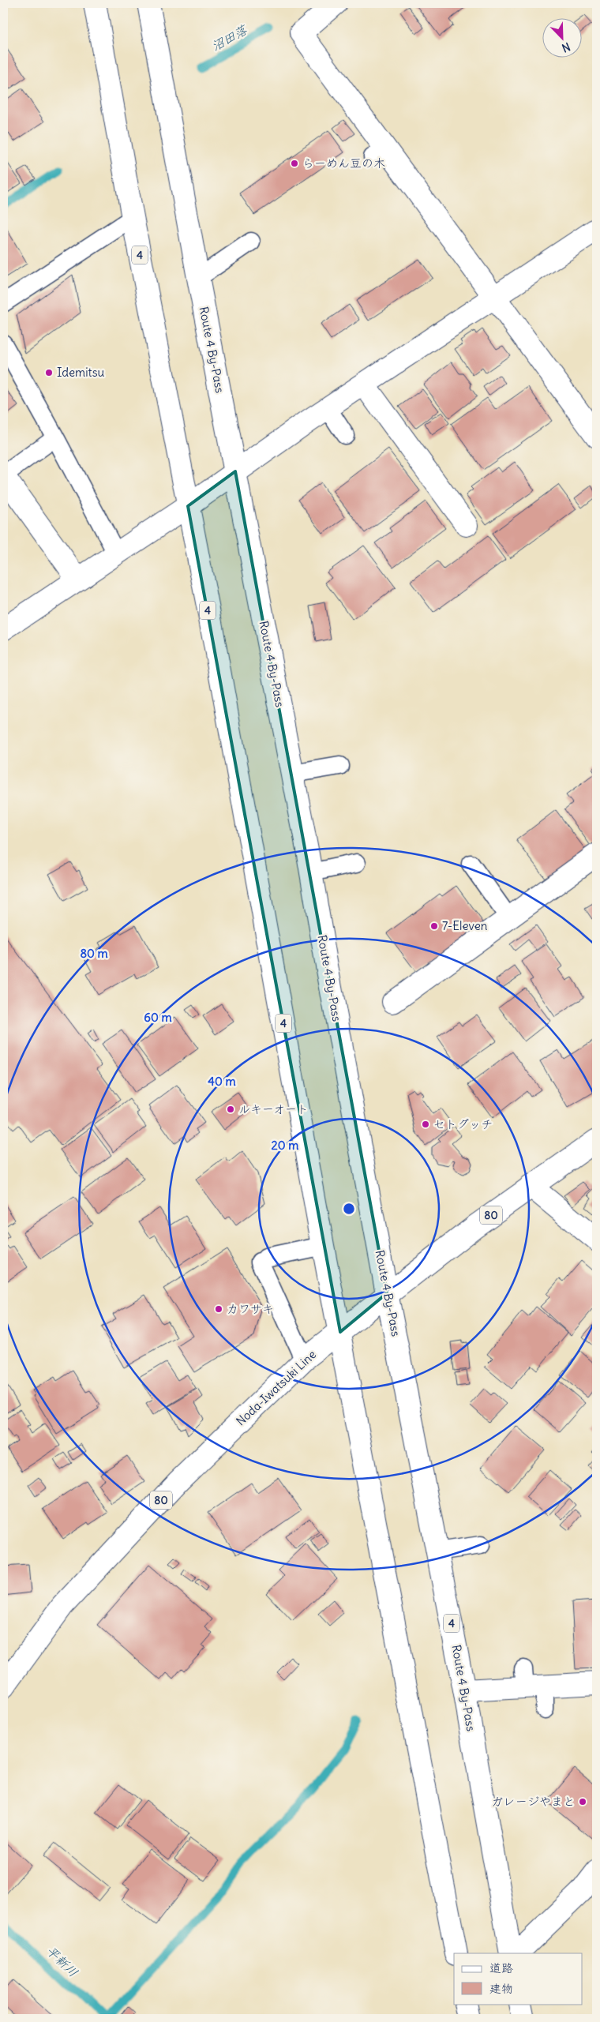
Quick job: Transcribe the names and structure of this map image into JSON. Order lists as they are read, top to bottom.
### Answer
{
  "streets": {
    "main road": [
      "4",
      "Route 4 By-Pass",
      "80",
      "Noda-Iwatsuki Line"
    ]
  },
  "crossings": [
    ["4", "Noda-Iwatsuki Line"],
    ["Route 4 By-Pass", "Noda-Iwatsuki Line"]
  ],
  "water": ["沼田落", "平新川"],
  "places": [
    "らーめん豆の木",
    "Idemitsu",
    "7-Eleven",
    "ルキーオート",
    "セトグッチ",
    "カワサキ",
    "ガレージやまと"
  ],
  "legend": ["道路", "建物"],
  "north": "bottom right",
  "rings": [
    "80 m",
    "60 m",
    "40 m",
    "20 m"
  ]
}
